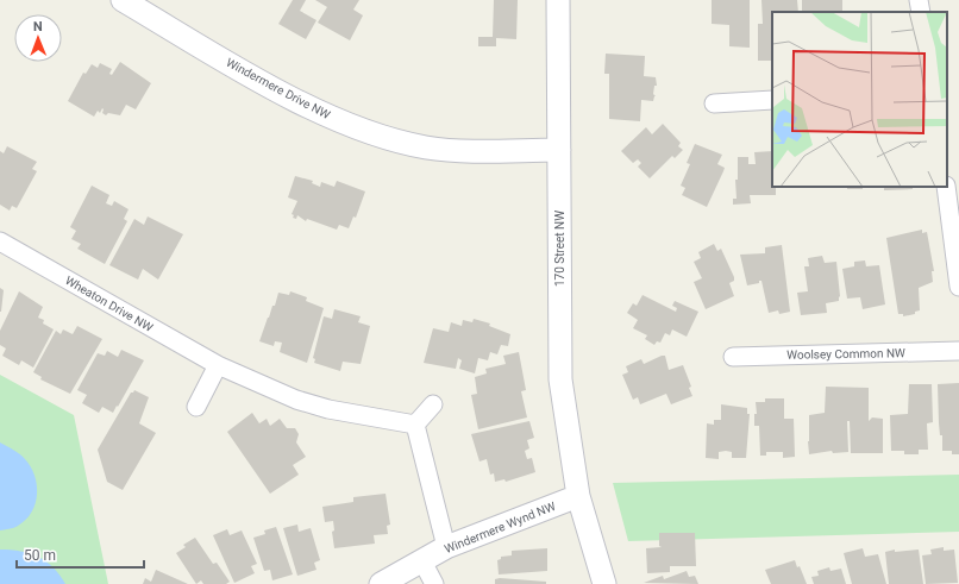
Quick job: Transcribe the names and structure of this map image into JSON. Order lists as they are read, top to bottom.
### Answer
{
  "streets": {
    "street": [
      "Windermere Drive NW",
      "170 Street NW",
      "Wheaton Drive NW",
      "Woolsey Common NW",
      "Windermere Wynd NW"
    ]
  },
  "crossings": [
    ["Windermere Drive NW", "170 Street NW"],
    ["170 Street NW", "Windermere Wynd NW"]
  ],
  "scale_bar": "50 m",
  "north": "top"
}
